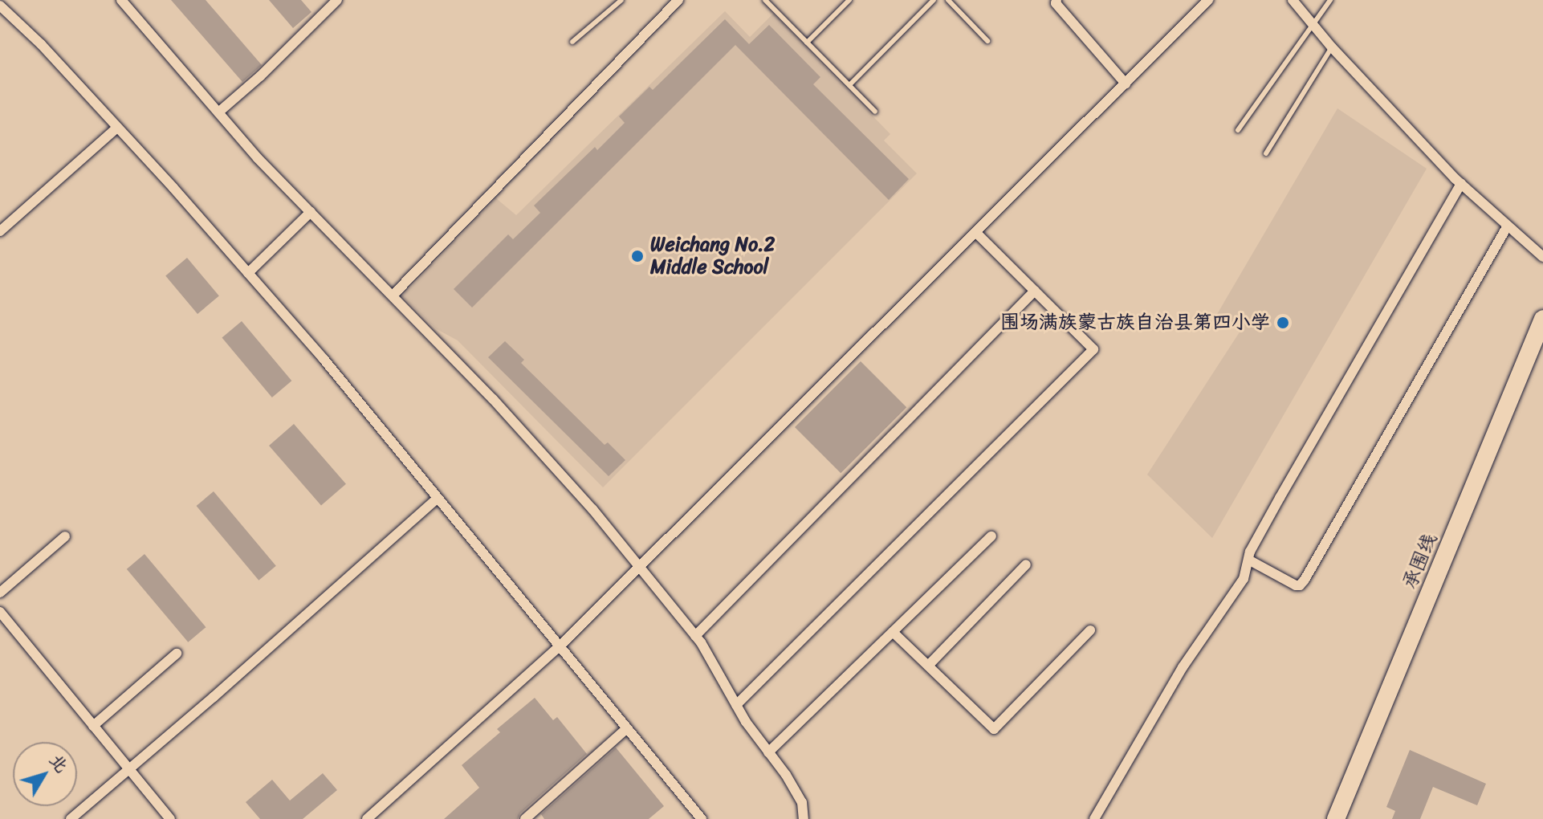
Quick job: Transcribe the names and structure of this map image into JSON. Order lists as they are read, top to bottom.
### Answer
{
  "streets": {
    "highway": ["承围线"]
  },
  "places": ["Weichang No.2 Middle School", "围场满族蒙古族自治县第四小学"],
  "north": "top right"
}
